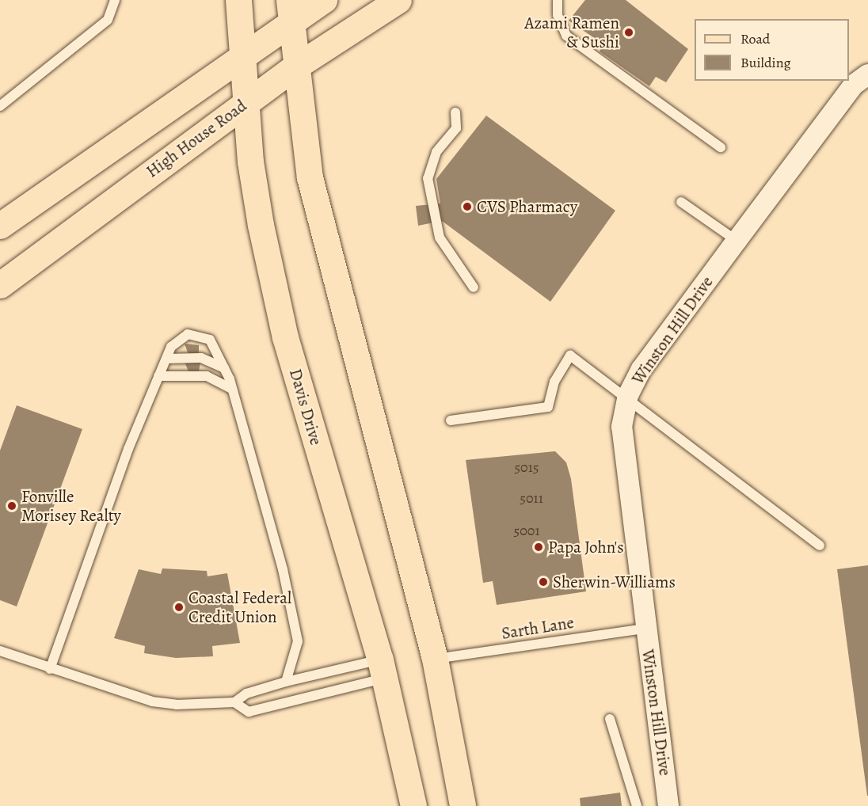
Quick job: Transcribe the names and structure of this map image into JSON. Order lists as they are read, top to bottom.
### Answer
{
  "streets": {
    "main road": ["High House Road", "Davis Drive"],
    "street": ["Winston Hill Drive"],
    "lane": ["Sarth Lane"]
  },
  "crossings": [
    ["High House Road", "Davis Drive"],
    ["Winston Hill Drive", "Sarth Lane"]
  ],
  "places": [
    "Azami Ramen & Sushi",
    "CVS Pharmacy",
    "Fonville Morisey Realty",
    "Papa John's",
    "Sherwin-Williams",
    "Coastal Federal Credit Union"
  ],
  "house_numbers": ["5015", "5011", "5001"],
  "legend": ["Road", "Building"]
}
